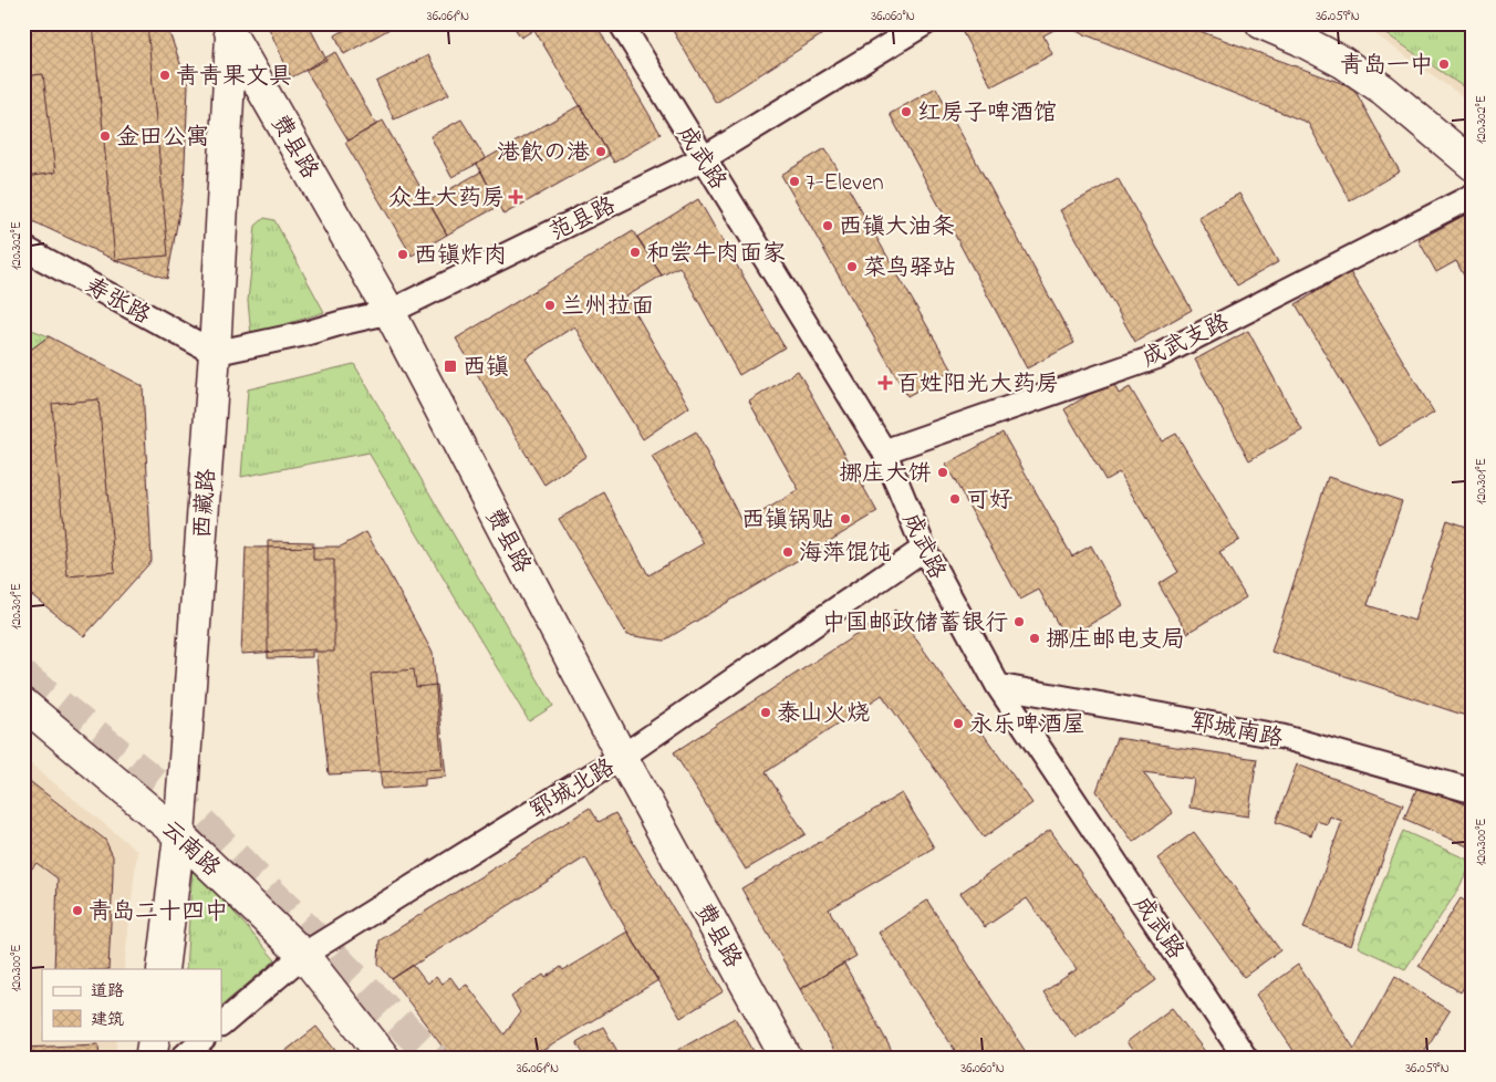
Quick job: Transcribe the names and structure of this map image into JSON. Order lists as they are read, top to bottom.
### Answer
{
  "streets": {
    "street": [
      "费县路",
      "成武路",
      "范县路",
      "寿张路",
      "成武支路",
      "西藏路",
      "郓城南路",
      "郓城北路",
      "云南路"
    ]
  },
  "crossings": [
    ["费县路", "范县路"],
    ["费县路", "西藏路"],
    ["费县路", "郓城北路"],
    ["成武路", "范县路"],
    ["成武路", "成武支路"],
    ["成武路", "郓城南路"],
    ["成武路", "郓城北路"],
    ["范县路", "寿张路"],
    ["范县路", "西藏路"],
    ["寿张路", "西藏路"],
    ["西藏路", "云南路"],
    ["郓城北路", "云南路"]
  ],
  "places": {
    "other": [
      "青岛一中",
      "青青果文具",
      "红房子啤酒馆",
      "金田公寓",
      "港飲の港",
      "7-Eleven",
      "西镇大油条",
      "和尝牛肉面家",
      "西镇炸肉",
      "菜鸟驿站",
      "兰州拉面",
      "挪庄大饼",
      "可好",
      "西镇锅贴",
      "海萍馄饨",
      "中国邮政储蓄银行",
      "挪庄邮电支局",
      "泰山火烧",
      "永乐啤酒屋",
      "青岛二十四中"
    ],
    "health": ["众生大药房", "百姓阳光大药房"],
    "transit": ["西镇"]
  },
  "legend": ["道路", "建筑"],
  "coordinates": [
    "36.061°N",
    "36.060°N",
    "36.059°N",
    "120.302°E",
    "120.301°E",
    "120.300°E"
  ]
}
